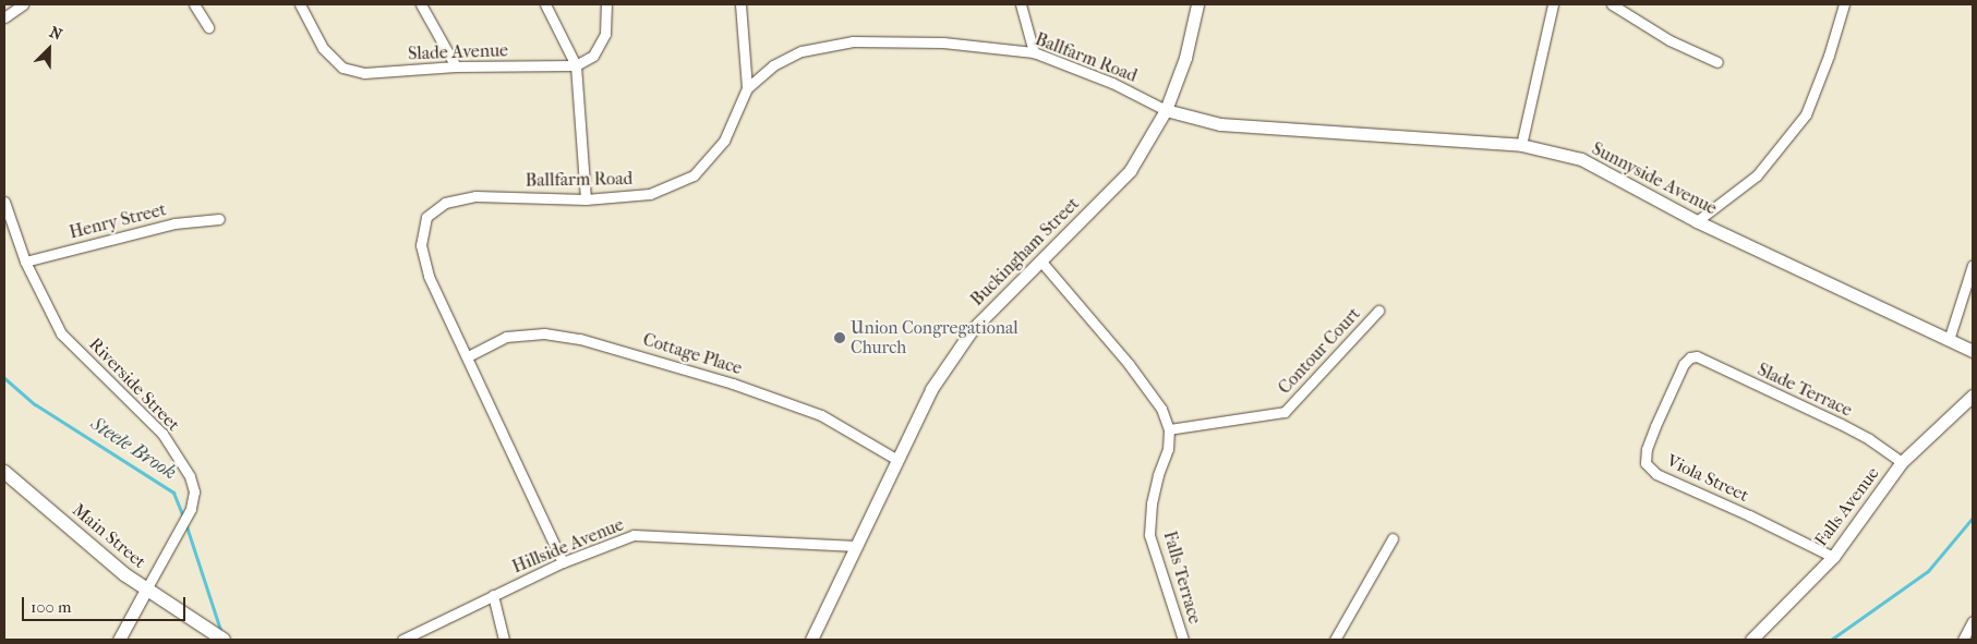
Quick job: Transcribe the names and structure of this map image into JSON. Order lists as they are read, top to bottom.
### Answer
{
  "streets": {
    "main road": [
      "Sunnyside Avenue",
      "Buckingham Street",
      "Falls Avenue",
      "Main Street"
    ],
    "street": [
      "Slade Avenue",
      "Ballfarm Road",
      "Henry Street",
      "Contour Court",
      "Cottage Place",
      "Riverside Street",
      "Slade Terrace",
      "Viola Street",
      "Hillside Avenue",
      "Falls Terrace"
    ]
  },
  "crossings": [
    ["Ballfarm Road", "Sunnyside Avenue"],
    ["Ballfarm Road", "Buckingham Street"],
    ["Ballfarm Road", "Cottage Place"],
    ["Ballfarm Road", "Hillside Avenue"],
    ["Sunnyside Avenue", "Buckingham Street"],
    ["Henry Street", "Riverside Street"],
    ["Buckingham Street", "Cottage Place"],
    ["Buckingham Street", "Hillside Avenue"],
    ["Contour Court", "Falls Terrace"],
    ["Riverside Street", "Main Street"],
    ["Slade Terrace", "Viola Street"],
    ["Slade Terrace", "Falls Avenue"],
    ["Viola Street", "Falls Avenue"]
  ],
  "water": ["Steele Brook"],
  "places": ["Union Congregational Church"],
  "scale_bar": "100 m",
  "north": "top right"
}
